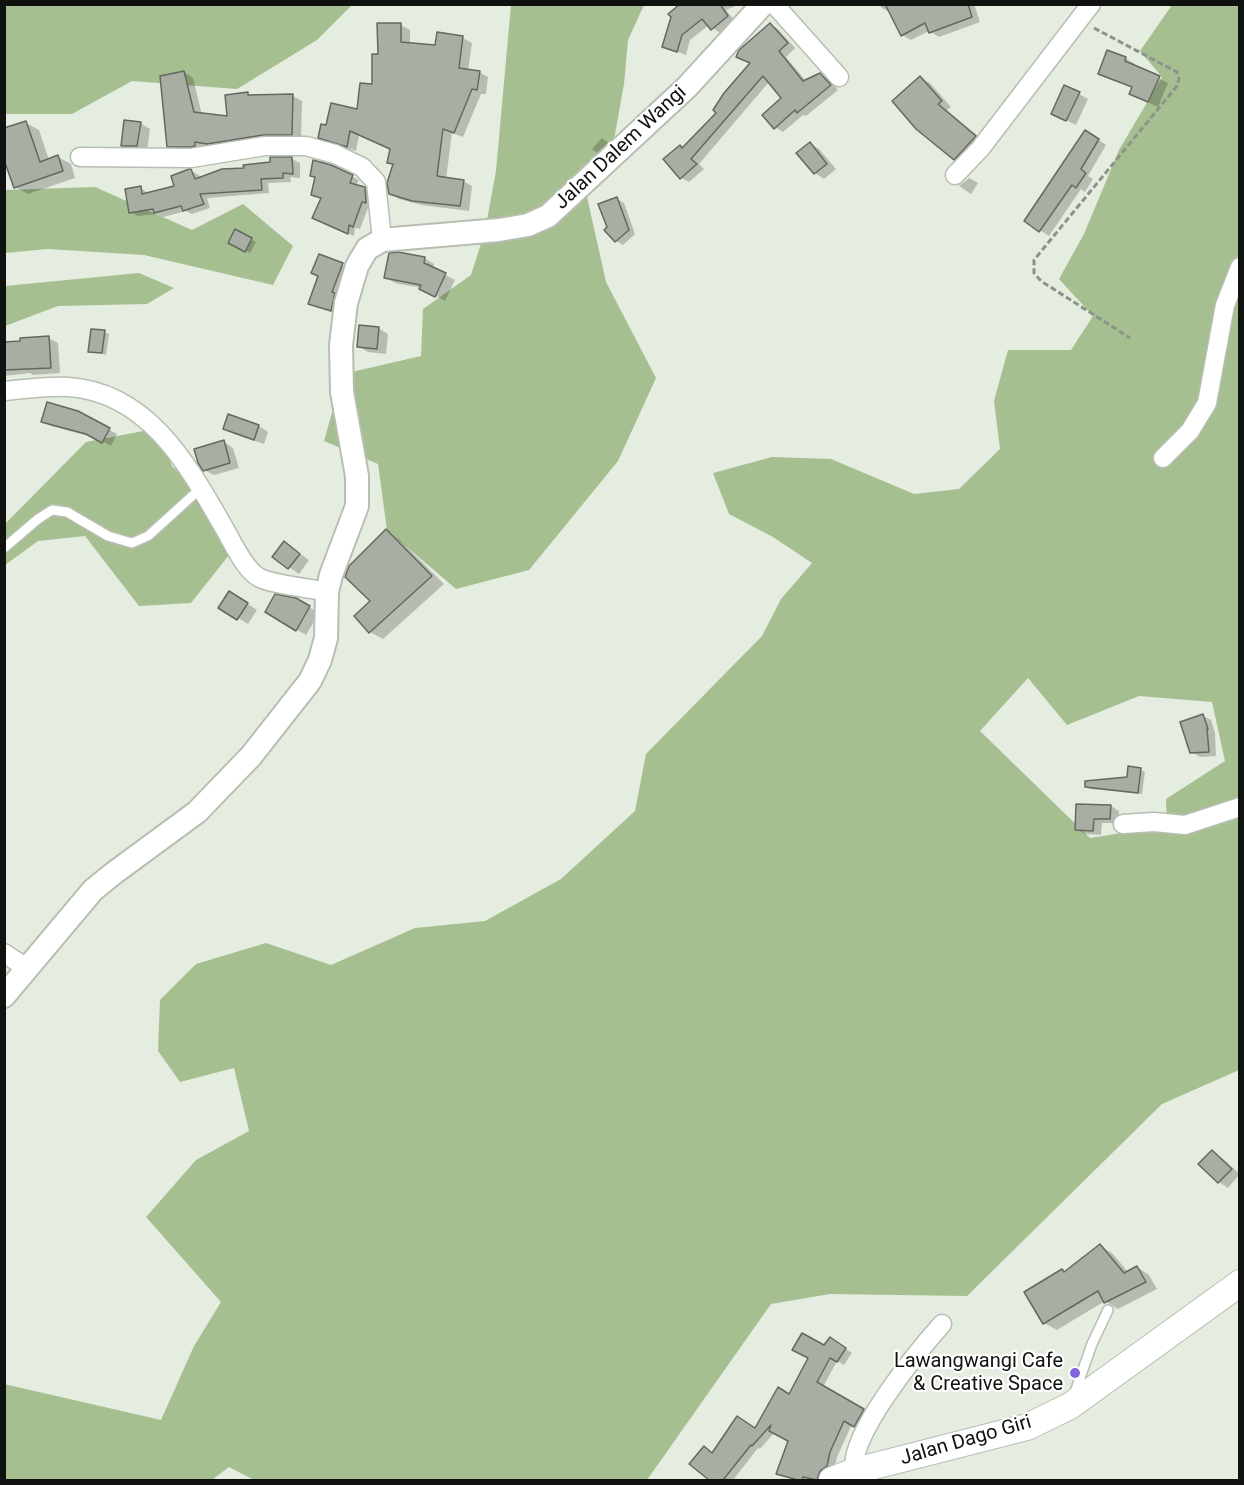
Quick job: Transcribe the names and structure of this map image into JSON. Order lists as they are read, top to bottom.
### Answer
{
  "streets": {
    "main road": ["Jalan Dago Giri"],
    "street": ["Jalan Dalem Wangi"]
  },
  "places": ["Lawangwangi Cafe & Creative Space"]
}
